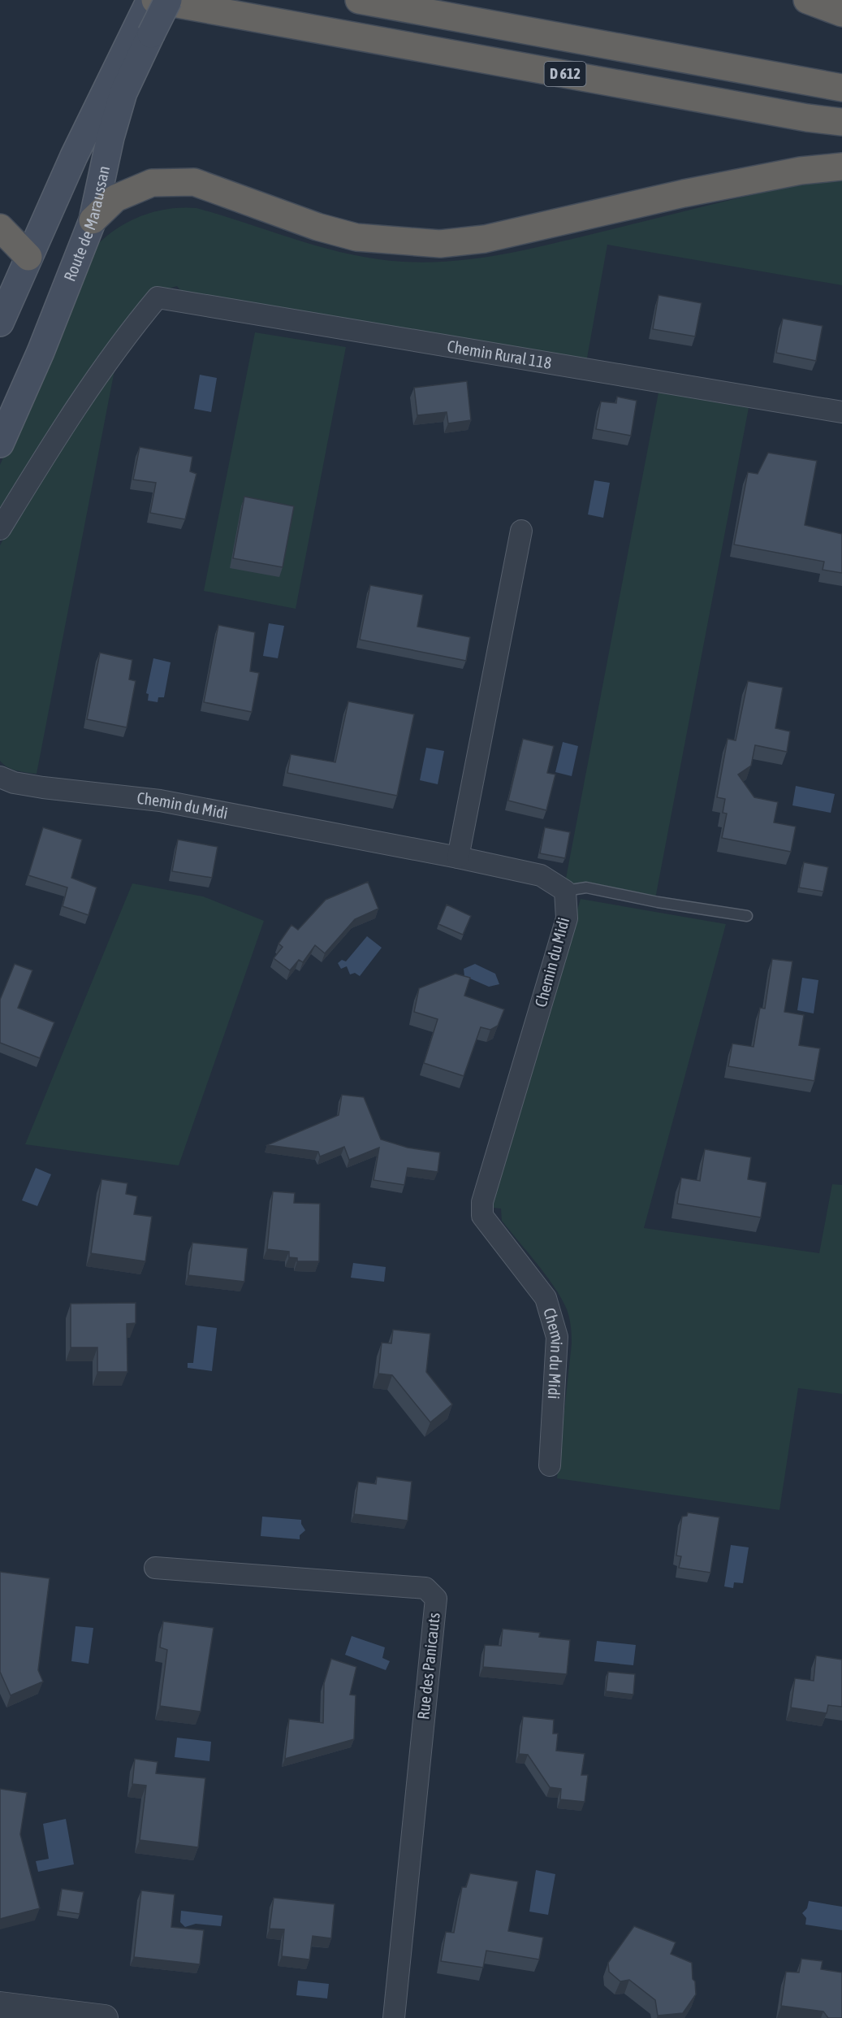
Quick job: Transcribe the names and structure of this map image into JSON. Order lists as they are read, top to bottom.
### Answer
{
  "streets": {
    "highway": ["D 612"],
    "main road": ["Route de Maraussan"],
    "street": ["Chemin Rural 118", "Chemin du Midi", "Rue des Panicauts"]
  }
}
